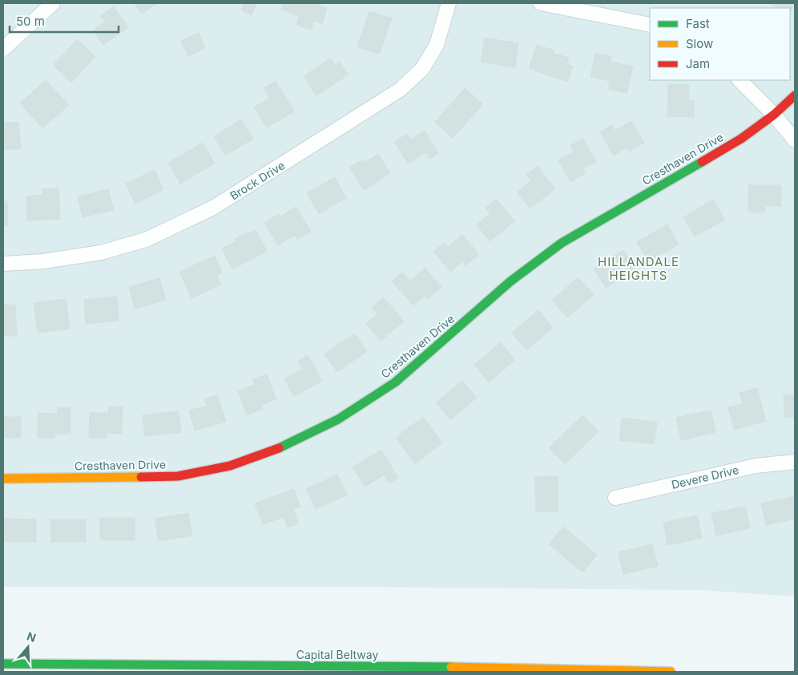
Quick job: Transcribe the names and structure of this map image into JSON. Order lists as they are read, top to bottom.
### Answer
{
  "streets": {
    "main road": ["Cresthaven Drive", "Capital Beltway"],
    "street": ["Brock Drive", "Devere Drive"]
  },
  "districts": ["HILLANDALE HEIGHTS"],
  "legend": ["Fast", "Slow", "Jam"],
  "scale_bar": "50 m",
  "north": "top"
}
